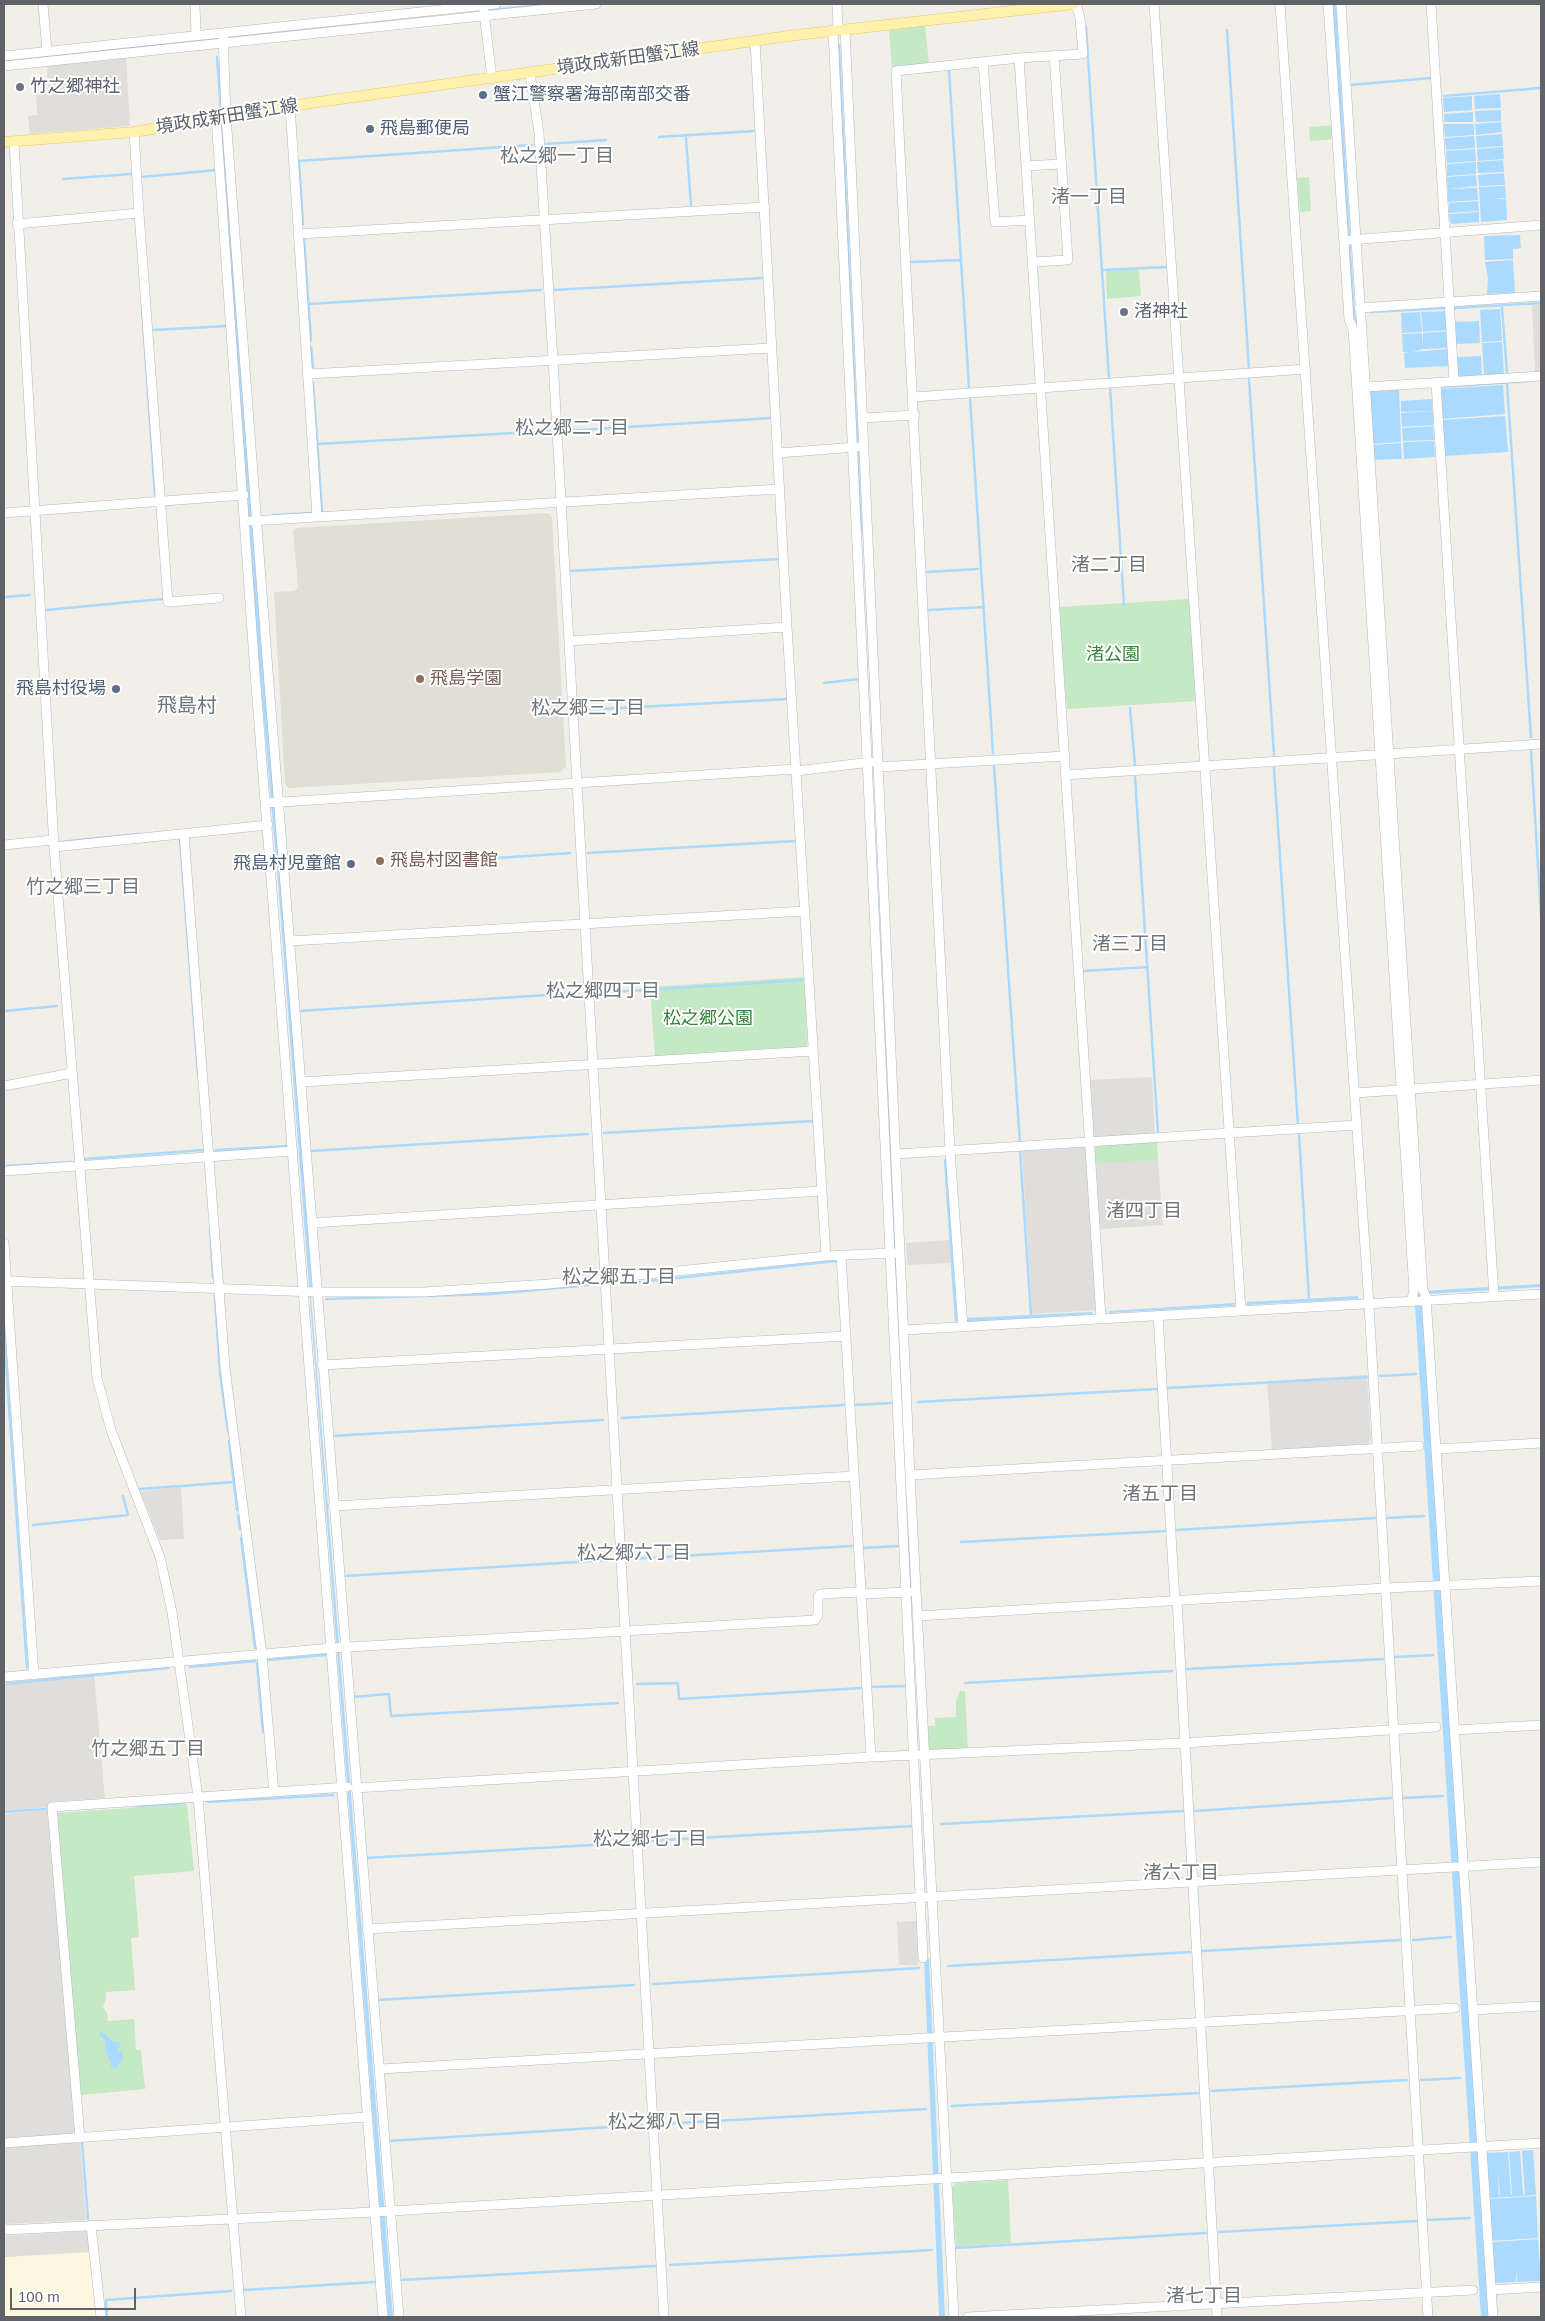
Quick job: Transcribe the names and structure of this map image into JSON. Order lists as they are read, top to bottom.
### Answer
{
  "streets": {
    "main road": ["境政成新田蟹江線"]
  },
  "districts": [
    "松之郷一丁目",
    "渚一丁目",
    "松之郷二丁目",
    "渚二丁目",
    "飛島村",
    "松之郷三丁目",
    "竹之郷三丁目",
    "渚三丁目",
    "松之郷四丁目",
    "渚四丁目",
    "松之郷五丁目",
    "渚五丁目",
    "松之郷六丁目",
    "竹之郷五丁目",
    "松之郷七丁目",
    "渚六丁目",
    "松之郷八丁目",
    "渚七丁目"
  ],
  "parks": ["渚公園", "松之郷公園"],
  "places": [
    "竹之郷神社",
    "蟹江警察署海部南部交番",
    "飛島郵便局",
    "渚神社",
    "飛島学園",
    "飛島村役場",
    "飛島村図書館",
    "飛島村児童館"
  ],
  "scale_bar": "100 m"
}
